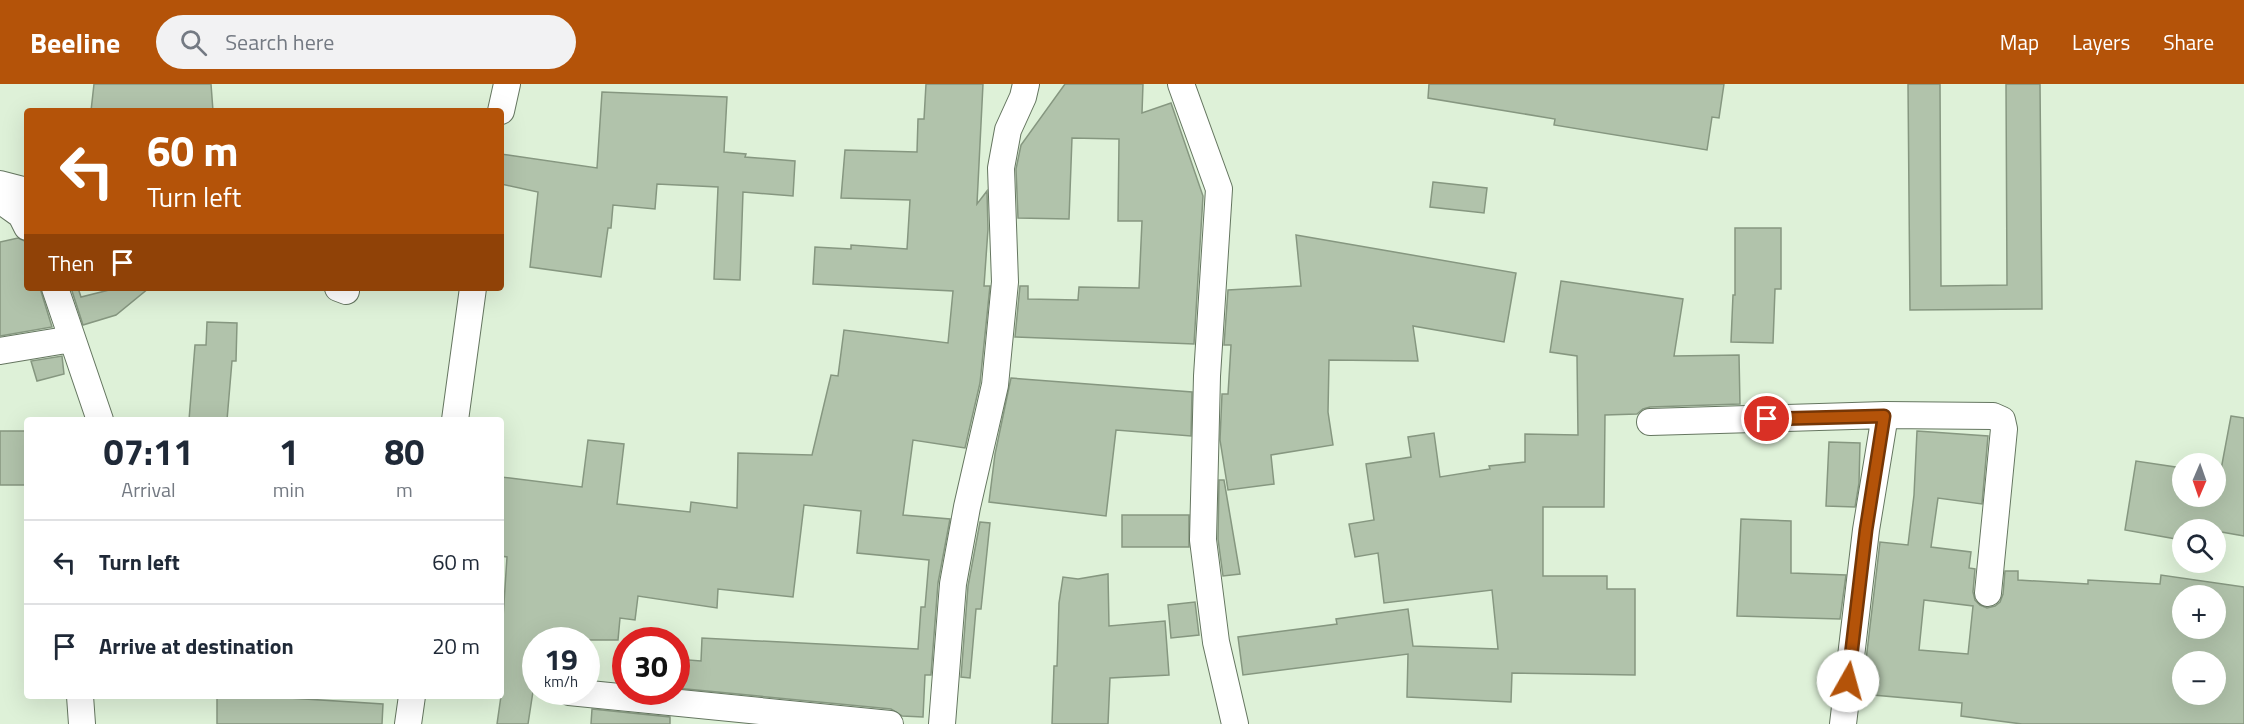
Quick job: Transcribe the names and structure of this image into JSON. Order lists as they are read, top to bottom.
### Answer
{
  "north": "bottom",
  "page": {
    "header": "Beeline",
    "search": "Search here",
    "nav": ["Map", "Layers", "Share"],
    "turn": ["60 m", "Turn left"],
    "then": "Then",
    "eta": [
      "07:11",
      "Arrival",
      "1",
      "min",
      "80",
      "m"
    ],
    "map_buttons": ["+", "−"],
    "list": [
      {
        "name": "Turn left",
        "value": "60 m"
      },
      {
        "name": "Arrive at destination",
        "value": "20 m"
      }
    ],
    "speed": "19 km/h",
    "limit": "30"
  }
}
